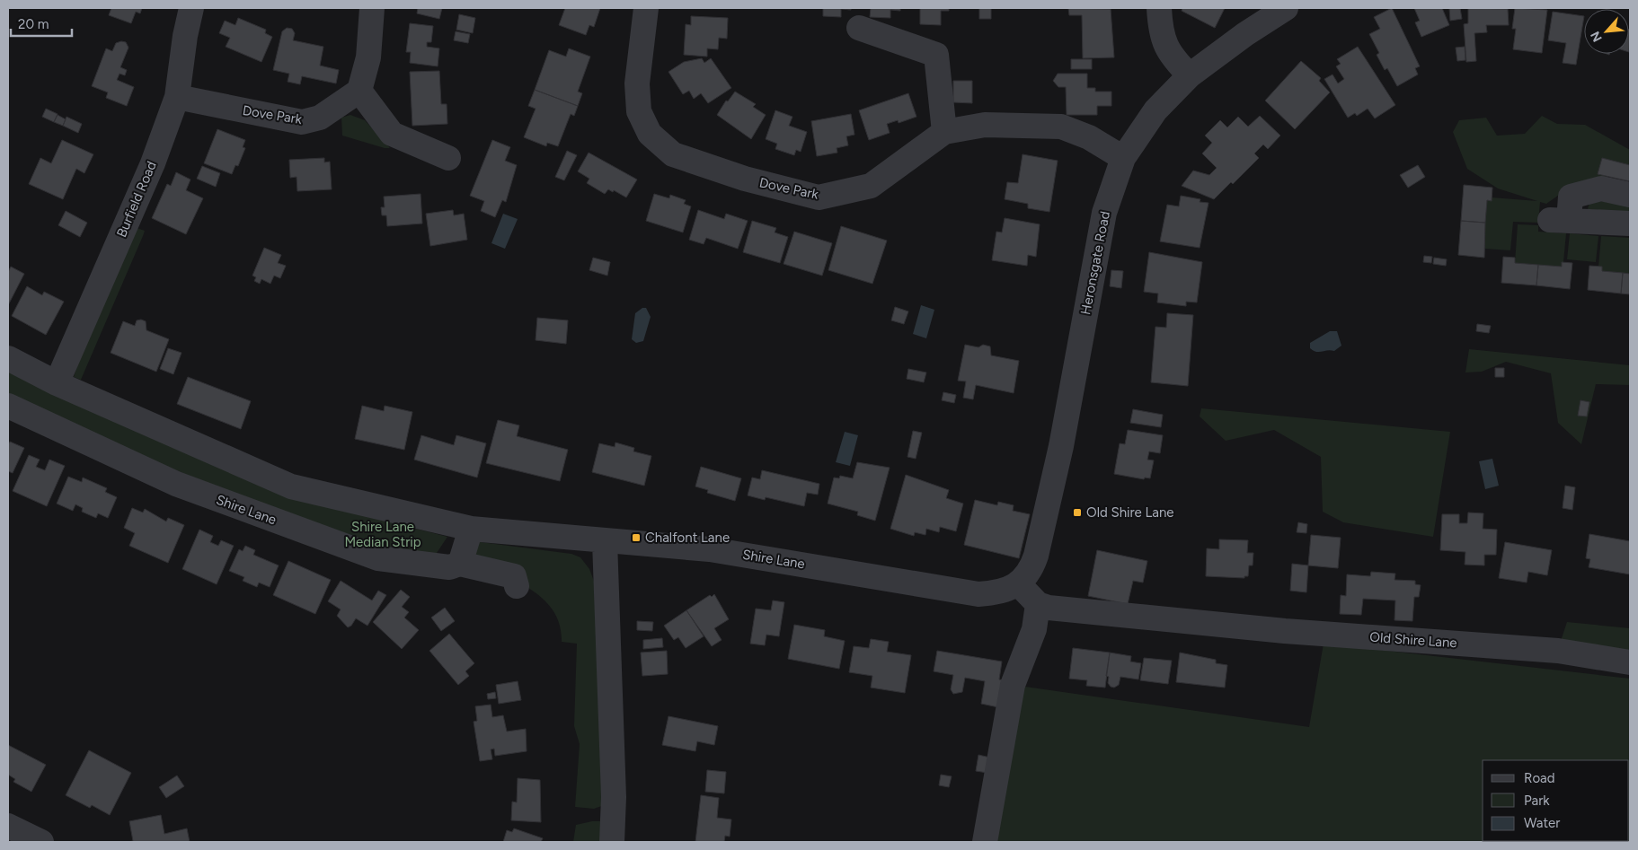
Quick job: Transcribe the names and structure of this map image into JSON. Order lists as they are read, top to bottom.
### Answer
{
  "streets": {
    "street": [
      "Dove Park",
      "Burfield Road",
      "Heronsgate Road",
      "Shire Lane",
      "Old Shire Lane"
    ]
  },
  "crossings": [
    ["Dove Park", "Burfield Road"],
    ["Dove Park", "Heronsgate Road"],
    ["Burfield Road", "Shire Lane"],
    ["Heronsgate Road", "Shire Lane"]
  ],
  "parks": ["Shire Lane Median Strip"],
  "places": {
    "transit": ["Old Shire Lane", "Chalfont Lane"]
  },
  "legend": ["Road", "Park", "Water"],
  "scale_bar": "20 m",
  "north": "bottom left"
}
